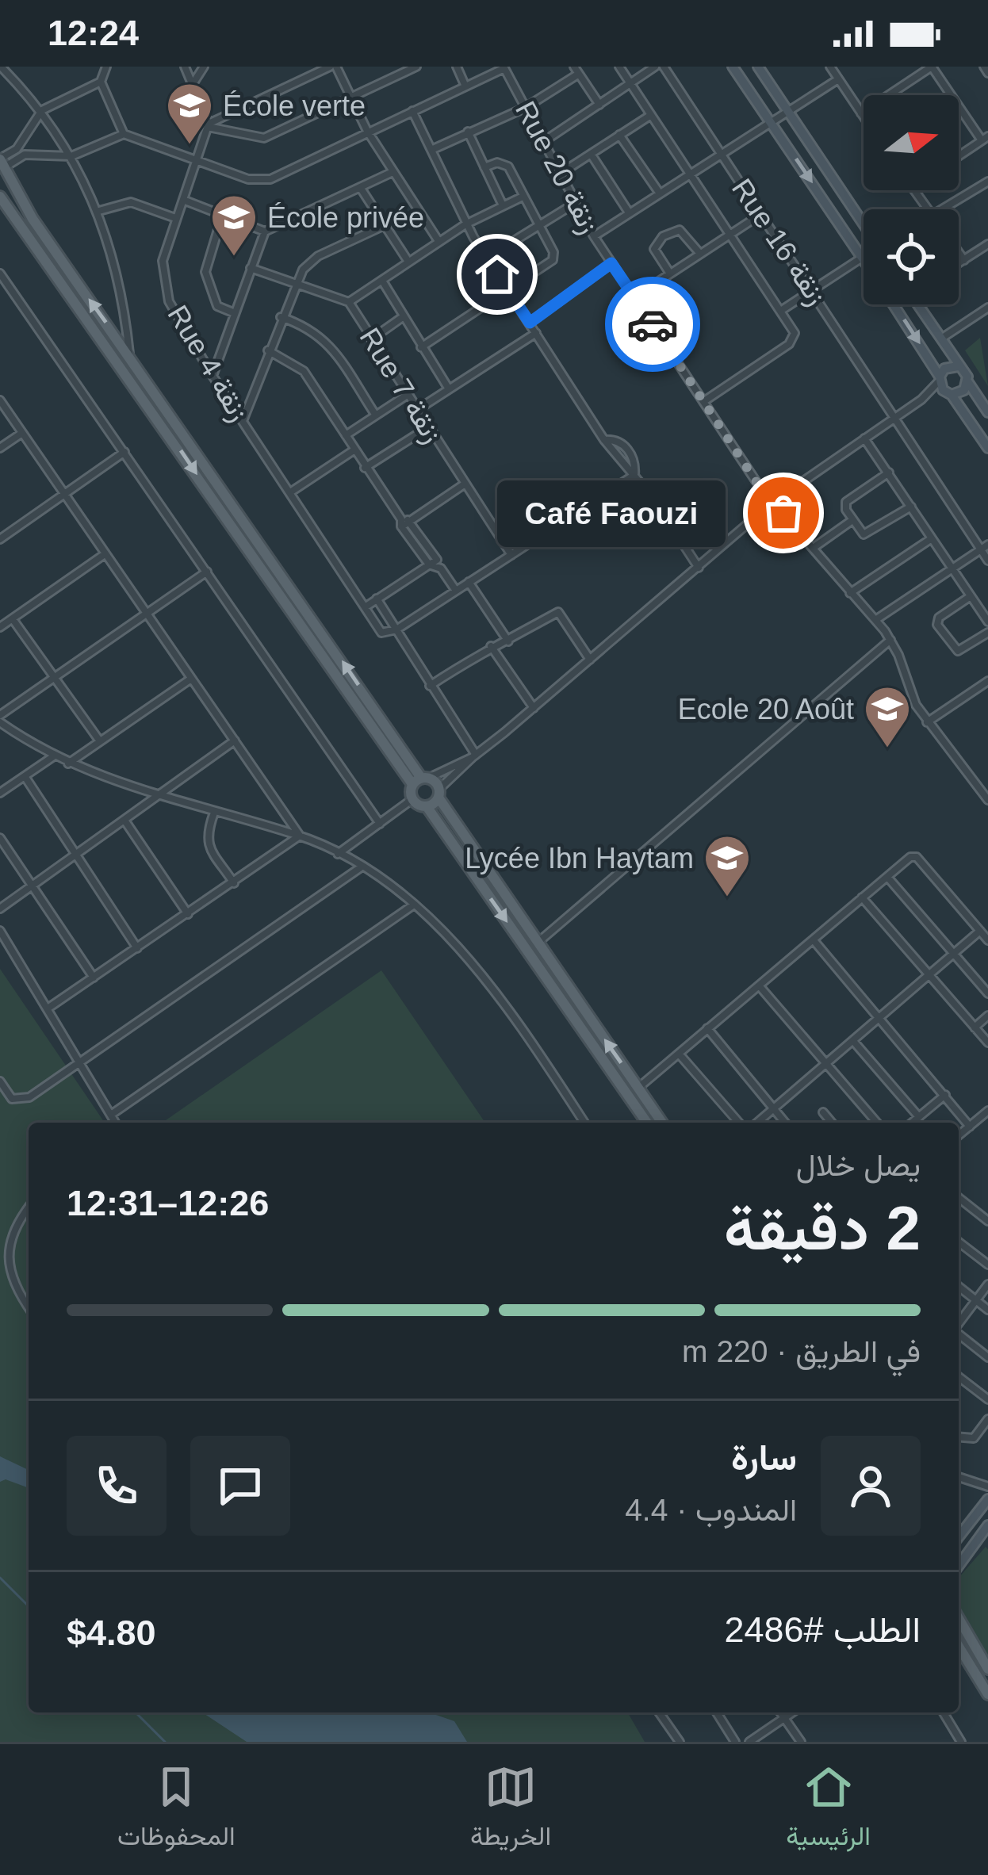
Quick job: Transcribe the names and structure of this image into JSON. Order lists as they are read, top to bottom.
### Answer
{
  "streets": {
    "street": [
      "Rue 20 زنقة",
      "Rue 16 زنقة",
      "Rue 4 زنقة",
      "Rue 7 زنقة"
    ]
  },
  "places": {
    "school or university": [
      "École verte",
      "École privée",
      "Ecole 20 Août",
      "Lycée Ibn Haytam"
    ],
    "other": ["Café Faouzi"]
  },
  "north": "right",
  "page": {
    "status": "12:24",
    "bubble": "Café Faouzi",
    "heading": ["2 دقيقة", "يصل خلال", "12:26–12:31"],
    "panel": [
      "سارة",
      "المندوب · 4.4",
      "الطلب #2486",
      "$4.80"
    ],
    "bar": "في الطريق · 220 m",
    "tabs": ["الرئيسية", "الخريطة", "المحفوظات"]
  }
}
